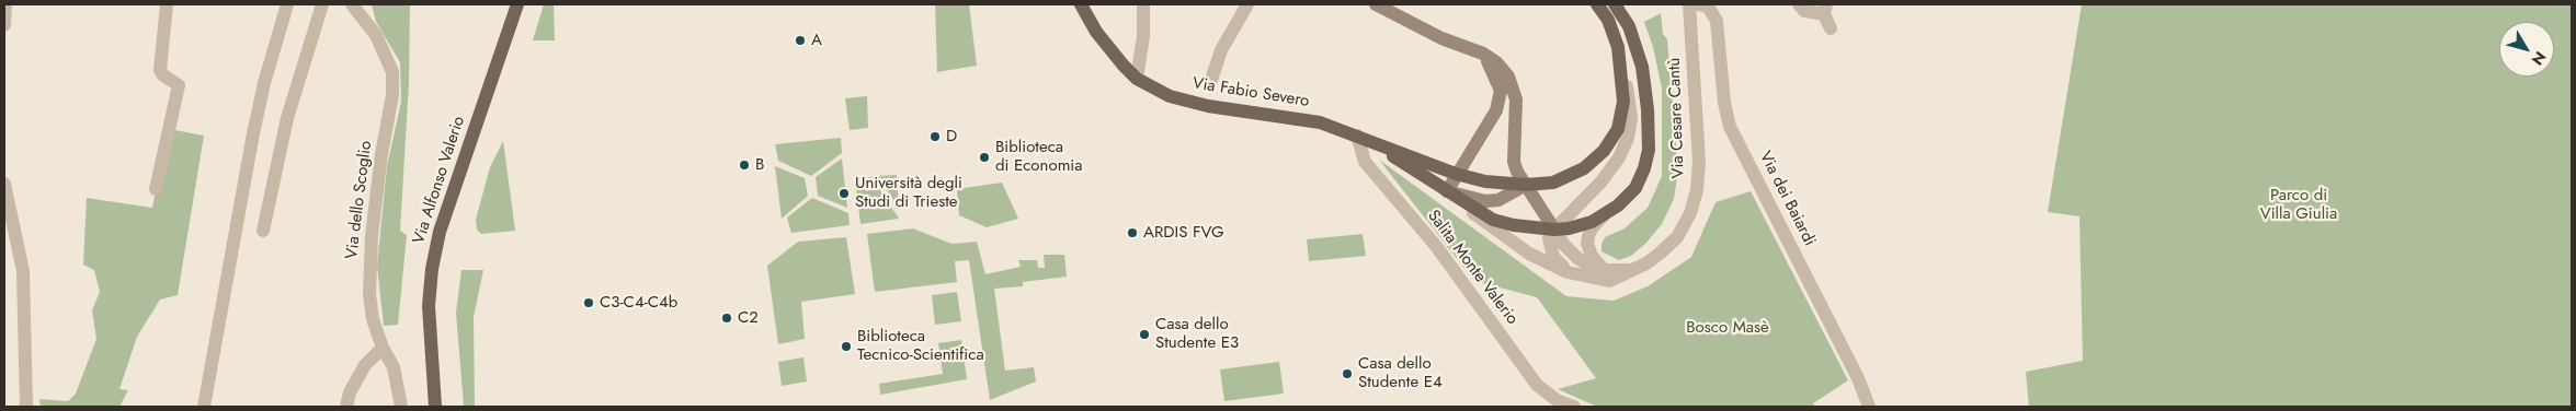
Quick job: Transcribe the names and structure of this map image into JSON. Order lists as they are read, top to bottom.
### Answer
{
  "streets": {
    "main road": ["Via Fabio Severo", "Via Alfonso Valerio"],
    "street": [
      "Via Cesare Cantù",
      "Via dei Baiardi",
      "Via dello Scoglio",
      "Salita Monte Valerio"
    ]
  },
  "crossings": [
    ["Via Fabio Severo", "Via Cesare Cantù"],
    ["Via Fabio Severo", "Salita Monte Valerio"]
  ],
  "parks": ["Parco di Villa Giulia", "Bosco Masè"],
  "places": [
    "A",
    "D",
    "Biblioteca di Economia",
    "B",
    "Università degli Studi di Trieste",
    "ARDIS FVG",
    "C3-C4-C4b",
    "C2",
    "Casa dello Studente E3",
    "Biblioteca Tecnico-Scientifica",
    "Casa dello Studente E4"
  ],
  "north": "bottom right"
}
